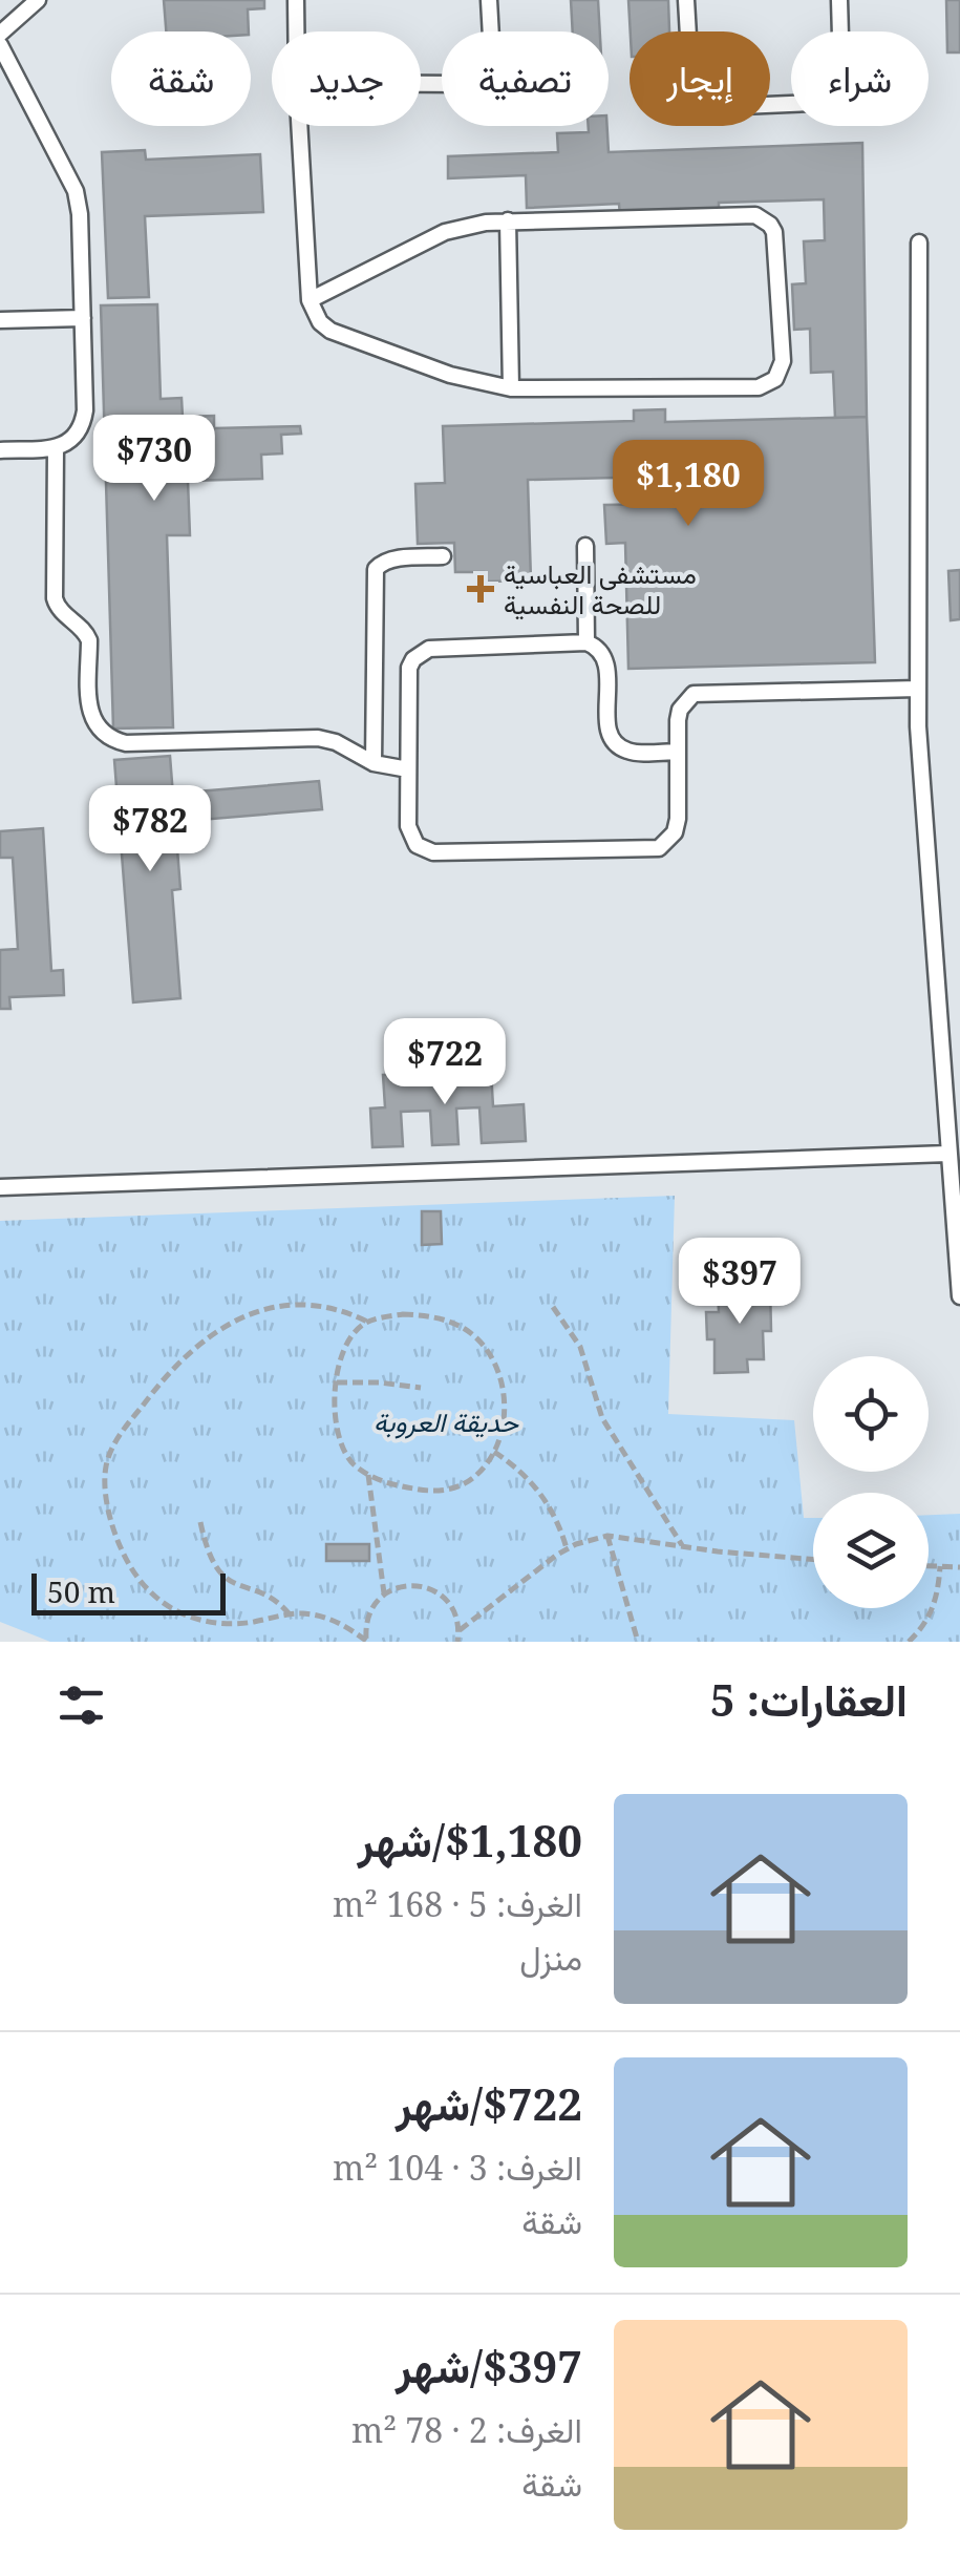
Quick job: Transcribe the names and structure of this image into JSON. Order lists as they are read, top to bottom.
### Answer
{
  "parks": ["حديقة العروبة"],
  "places": {
    "health": ["مستشفى العباسية للصحة النفسية"]
  },
  "scale_bar": "50 m",
  "page": {
    "chip": [
      "شراء",
      "إيجار",
      "تصفية",
      "جديد",
      "شقة"
    ],
    "price": [
      "$730",
      "$1,180",
      "$782",
      "$722",
      "$397"
    ],
    "scale": "50 m",
    "heading": "العقارات: 5",
    "list": [
      {
        "name": "$1,180/شهر",
        "note": "الغرف: 5 · 168 m² · منزل"
      },
      {
        "name": "$722/شهر",
        "note": "الغرف: 3 · 104 m² · شقة"
      },
      {
        "name": "$397/شهر",
        "note": "الغرف: 2 · 78 m² · شقة"
      }
    ]
  }
}
